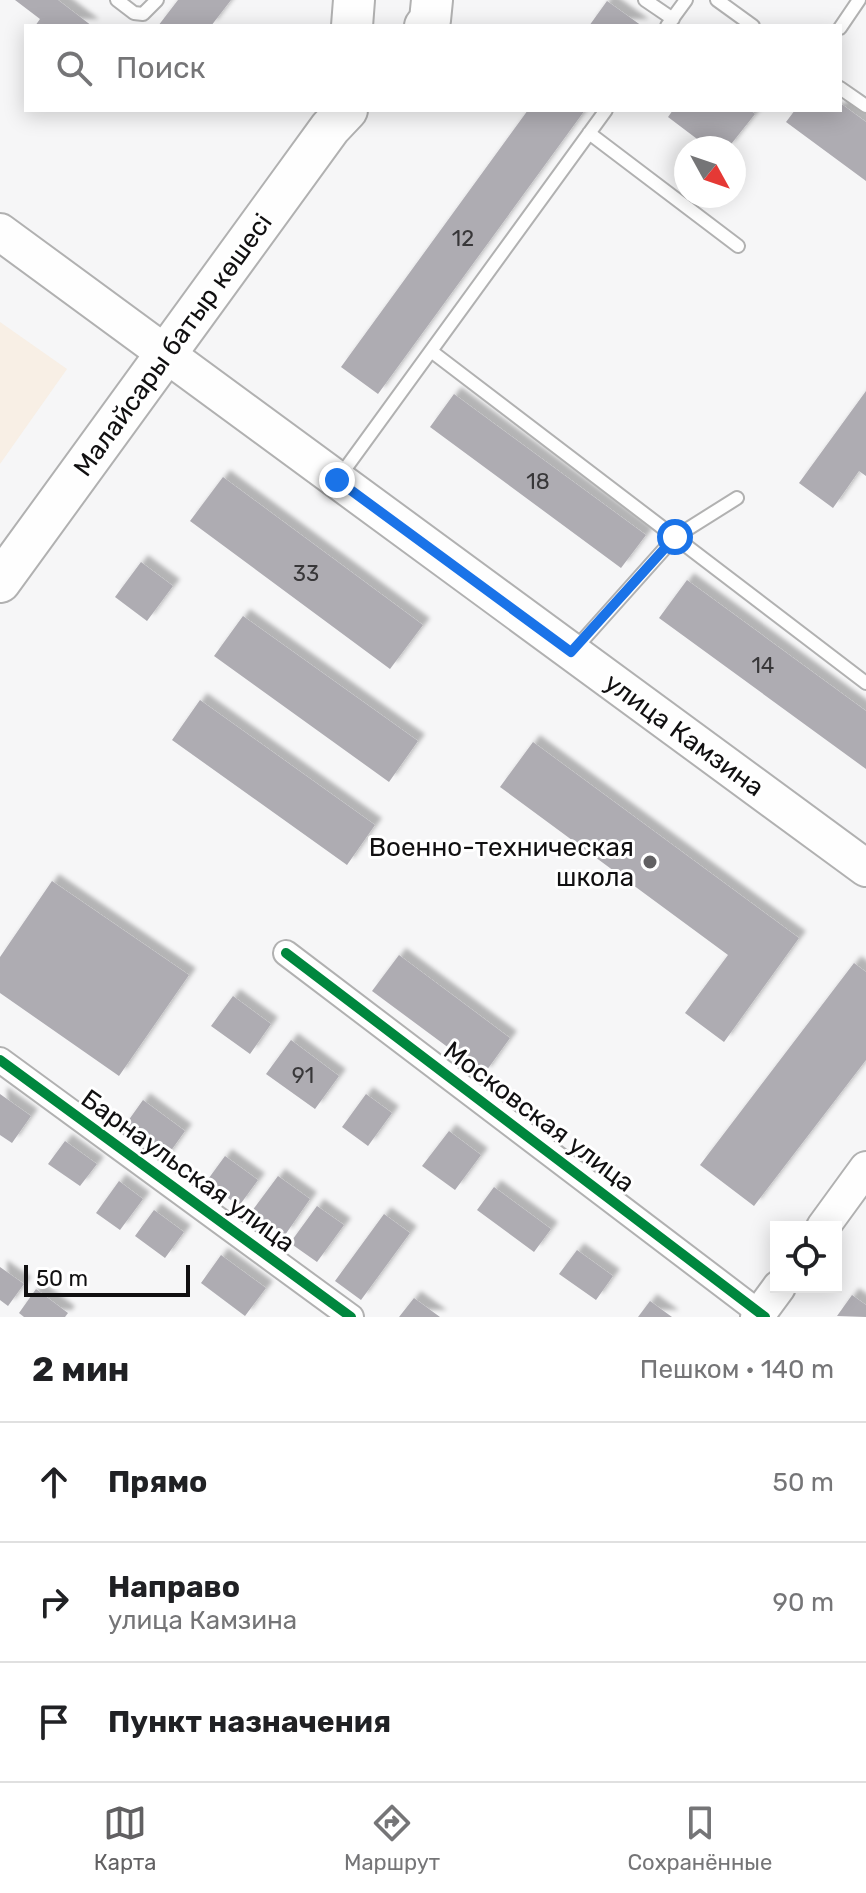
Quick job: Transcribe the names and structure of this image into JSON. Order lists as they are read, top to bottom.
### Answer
{
  "streets": {
    "main road": ["Малайсары батыр көшесі", "улица Камзина"],
    "street": ["Московская улица", "Барнаульская улица"]
  },
  "crossings": [
    ["Малайсары батыр көшесі", "улица Камзина"]
  ],
  "places": ["Военно-техническая школа"],
  "house_numbers": [
    "12",
    "18",
    "33",
    "14",
    "91"
  ],
  "scale_bar": "50 m",
  "north": "bottom right",
  "page": {
    "search": "Поиск",
    "scale": "50 m",
    "heading": ["2 мин", "Пешком · 140 m"],
    "list": [
      ["Прямо", "50 m"],
      ["Направо", "улица Камзина", "90 m"],
      "Пункт назначения"
    ],
    "nav": ["Карта", "Маршрут", "Сохранённые"]
  }
}
